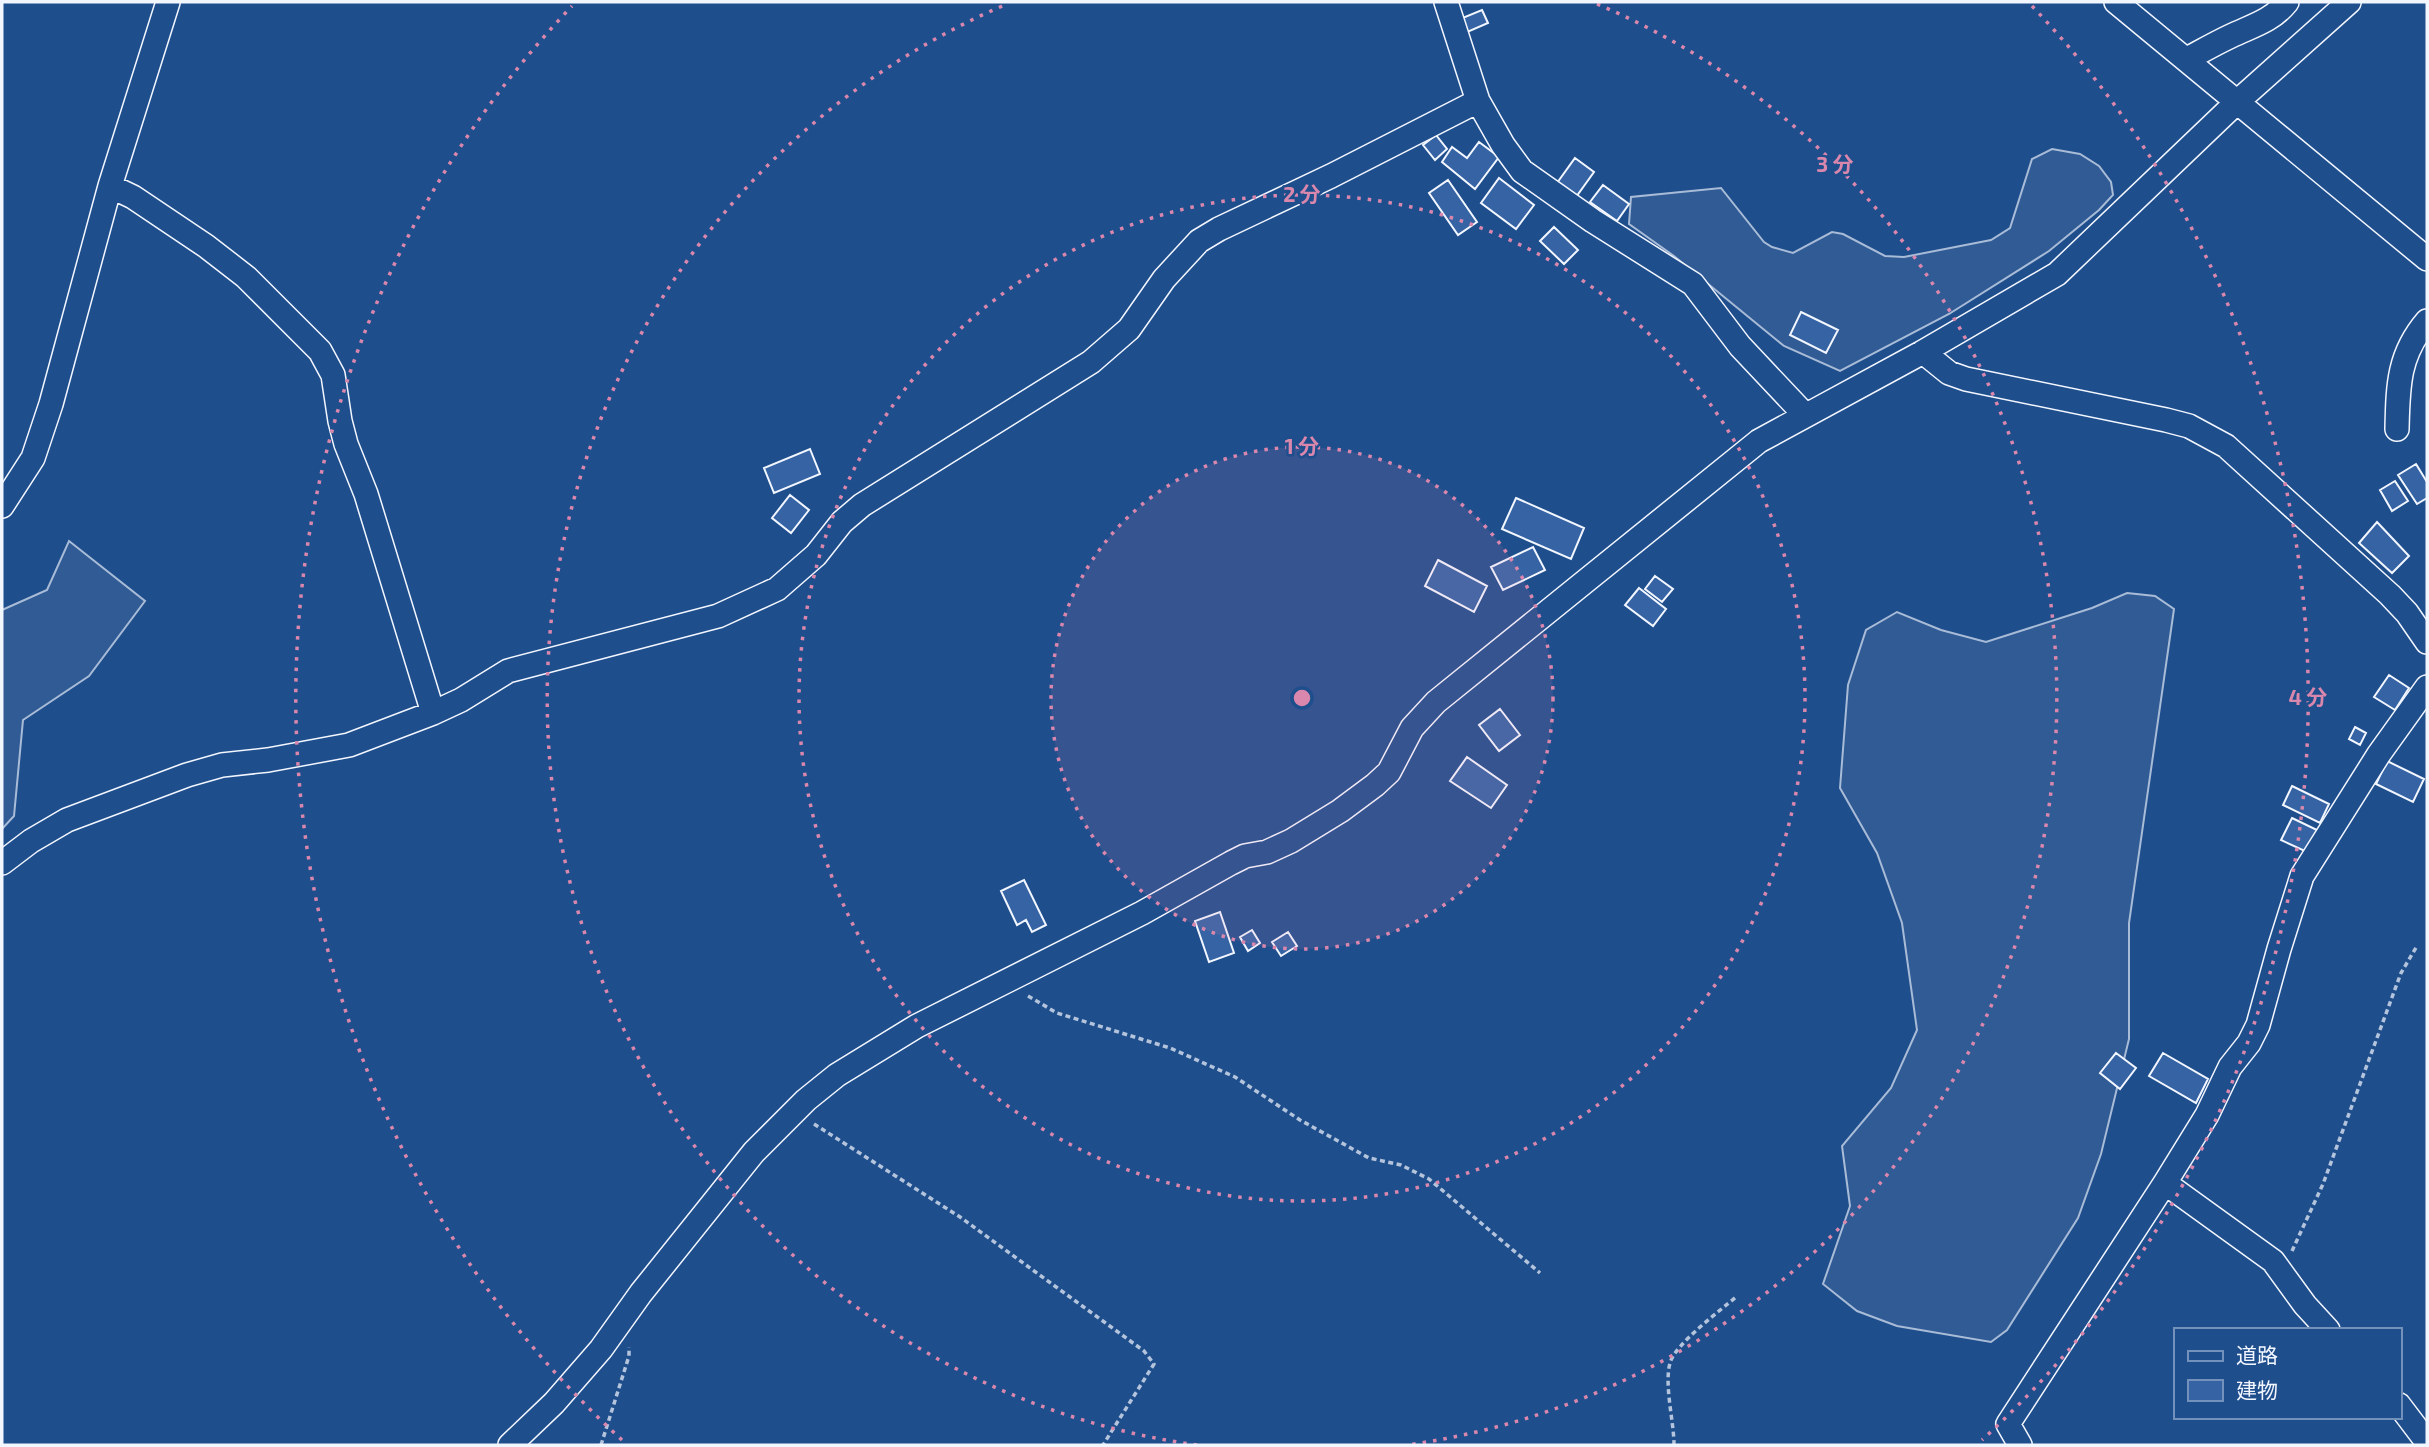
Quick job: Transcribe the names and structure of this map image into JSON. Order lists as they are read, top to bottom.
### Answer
{
  "legend": ["道路", "建物"],
  "rings": [
    "3 分",
    "2 分",
    "1 分",
    "4 分"
  ]
}
